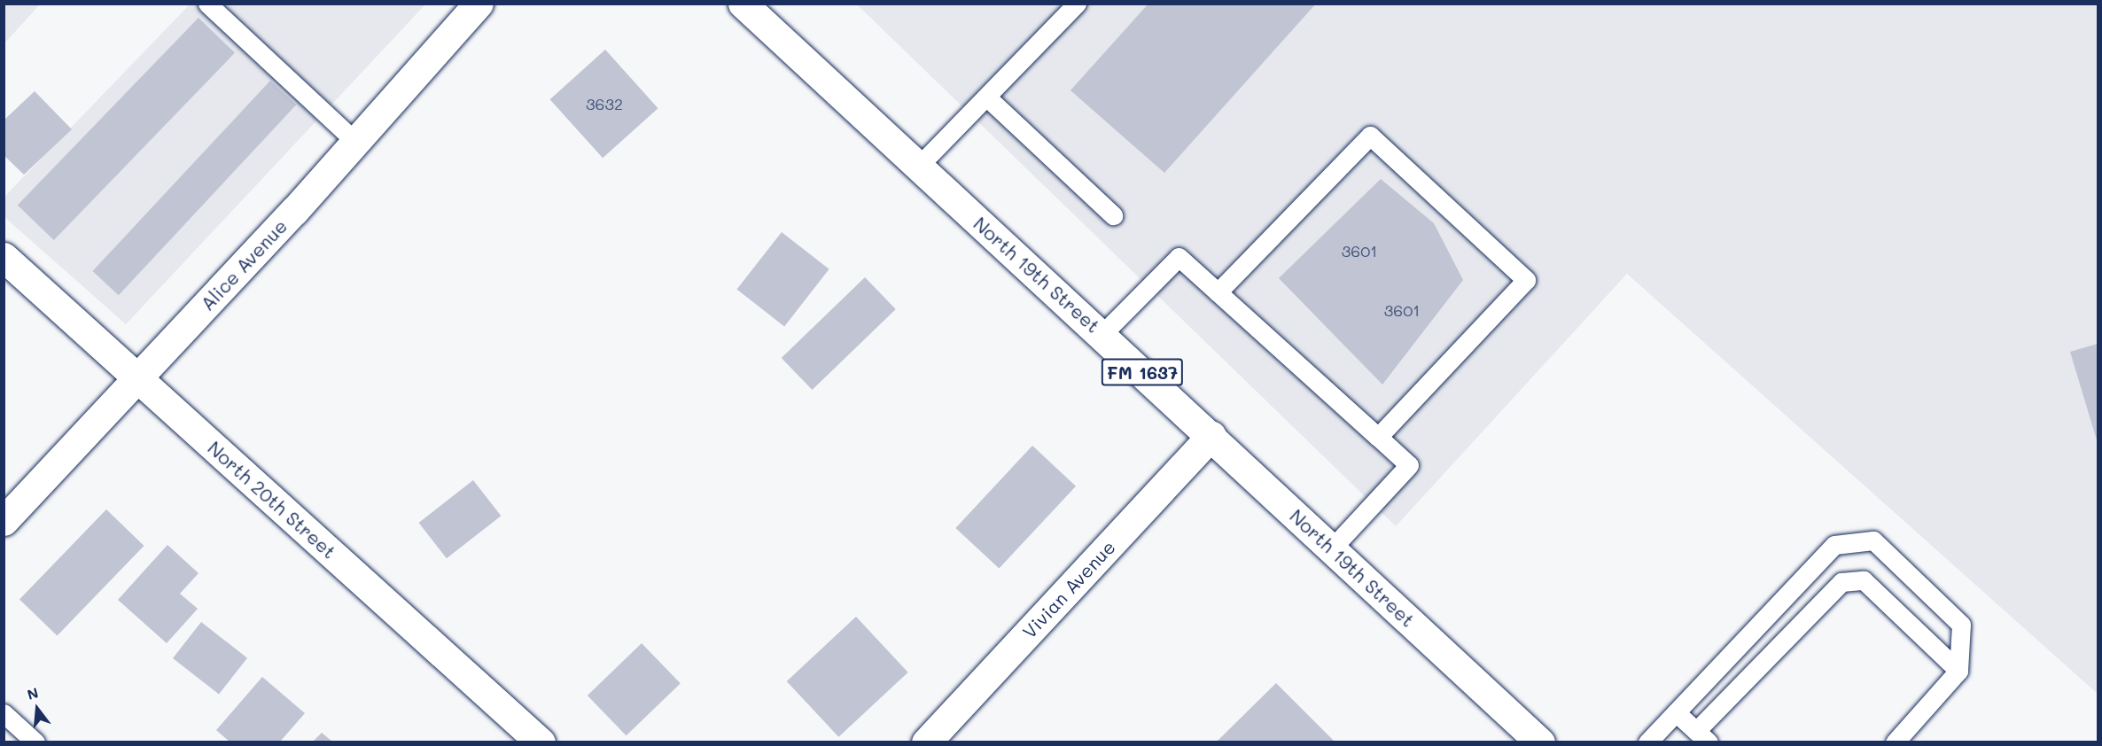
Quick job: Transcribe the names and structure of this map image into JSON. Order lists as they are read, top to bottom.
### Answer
{
  "streets": {
    "street": [
      "Alice Avenue",
      "North 19th Street",
      "FM 1637",
      "North 20th Street",
      "Vivian Avenue"
    ]
  },
  "crossings": [
    ["Alice Avenue", "North 20th Street"],
    ["North 19th Street", "Vivian Avenue"]
  ],
  "house_numbers": ["3632", "3601", "3601"],
  "north": "top"
}
